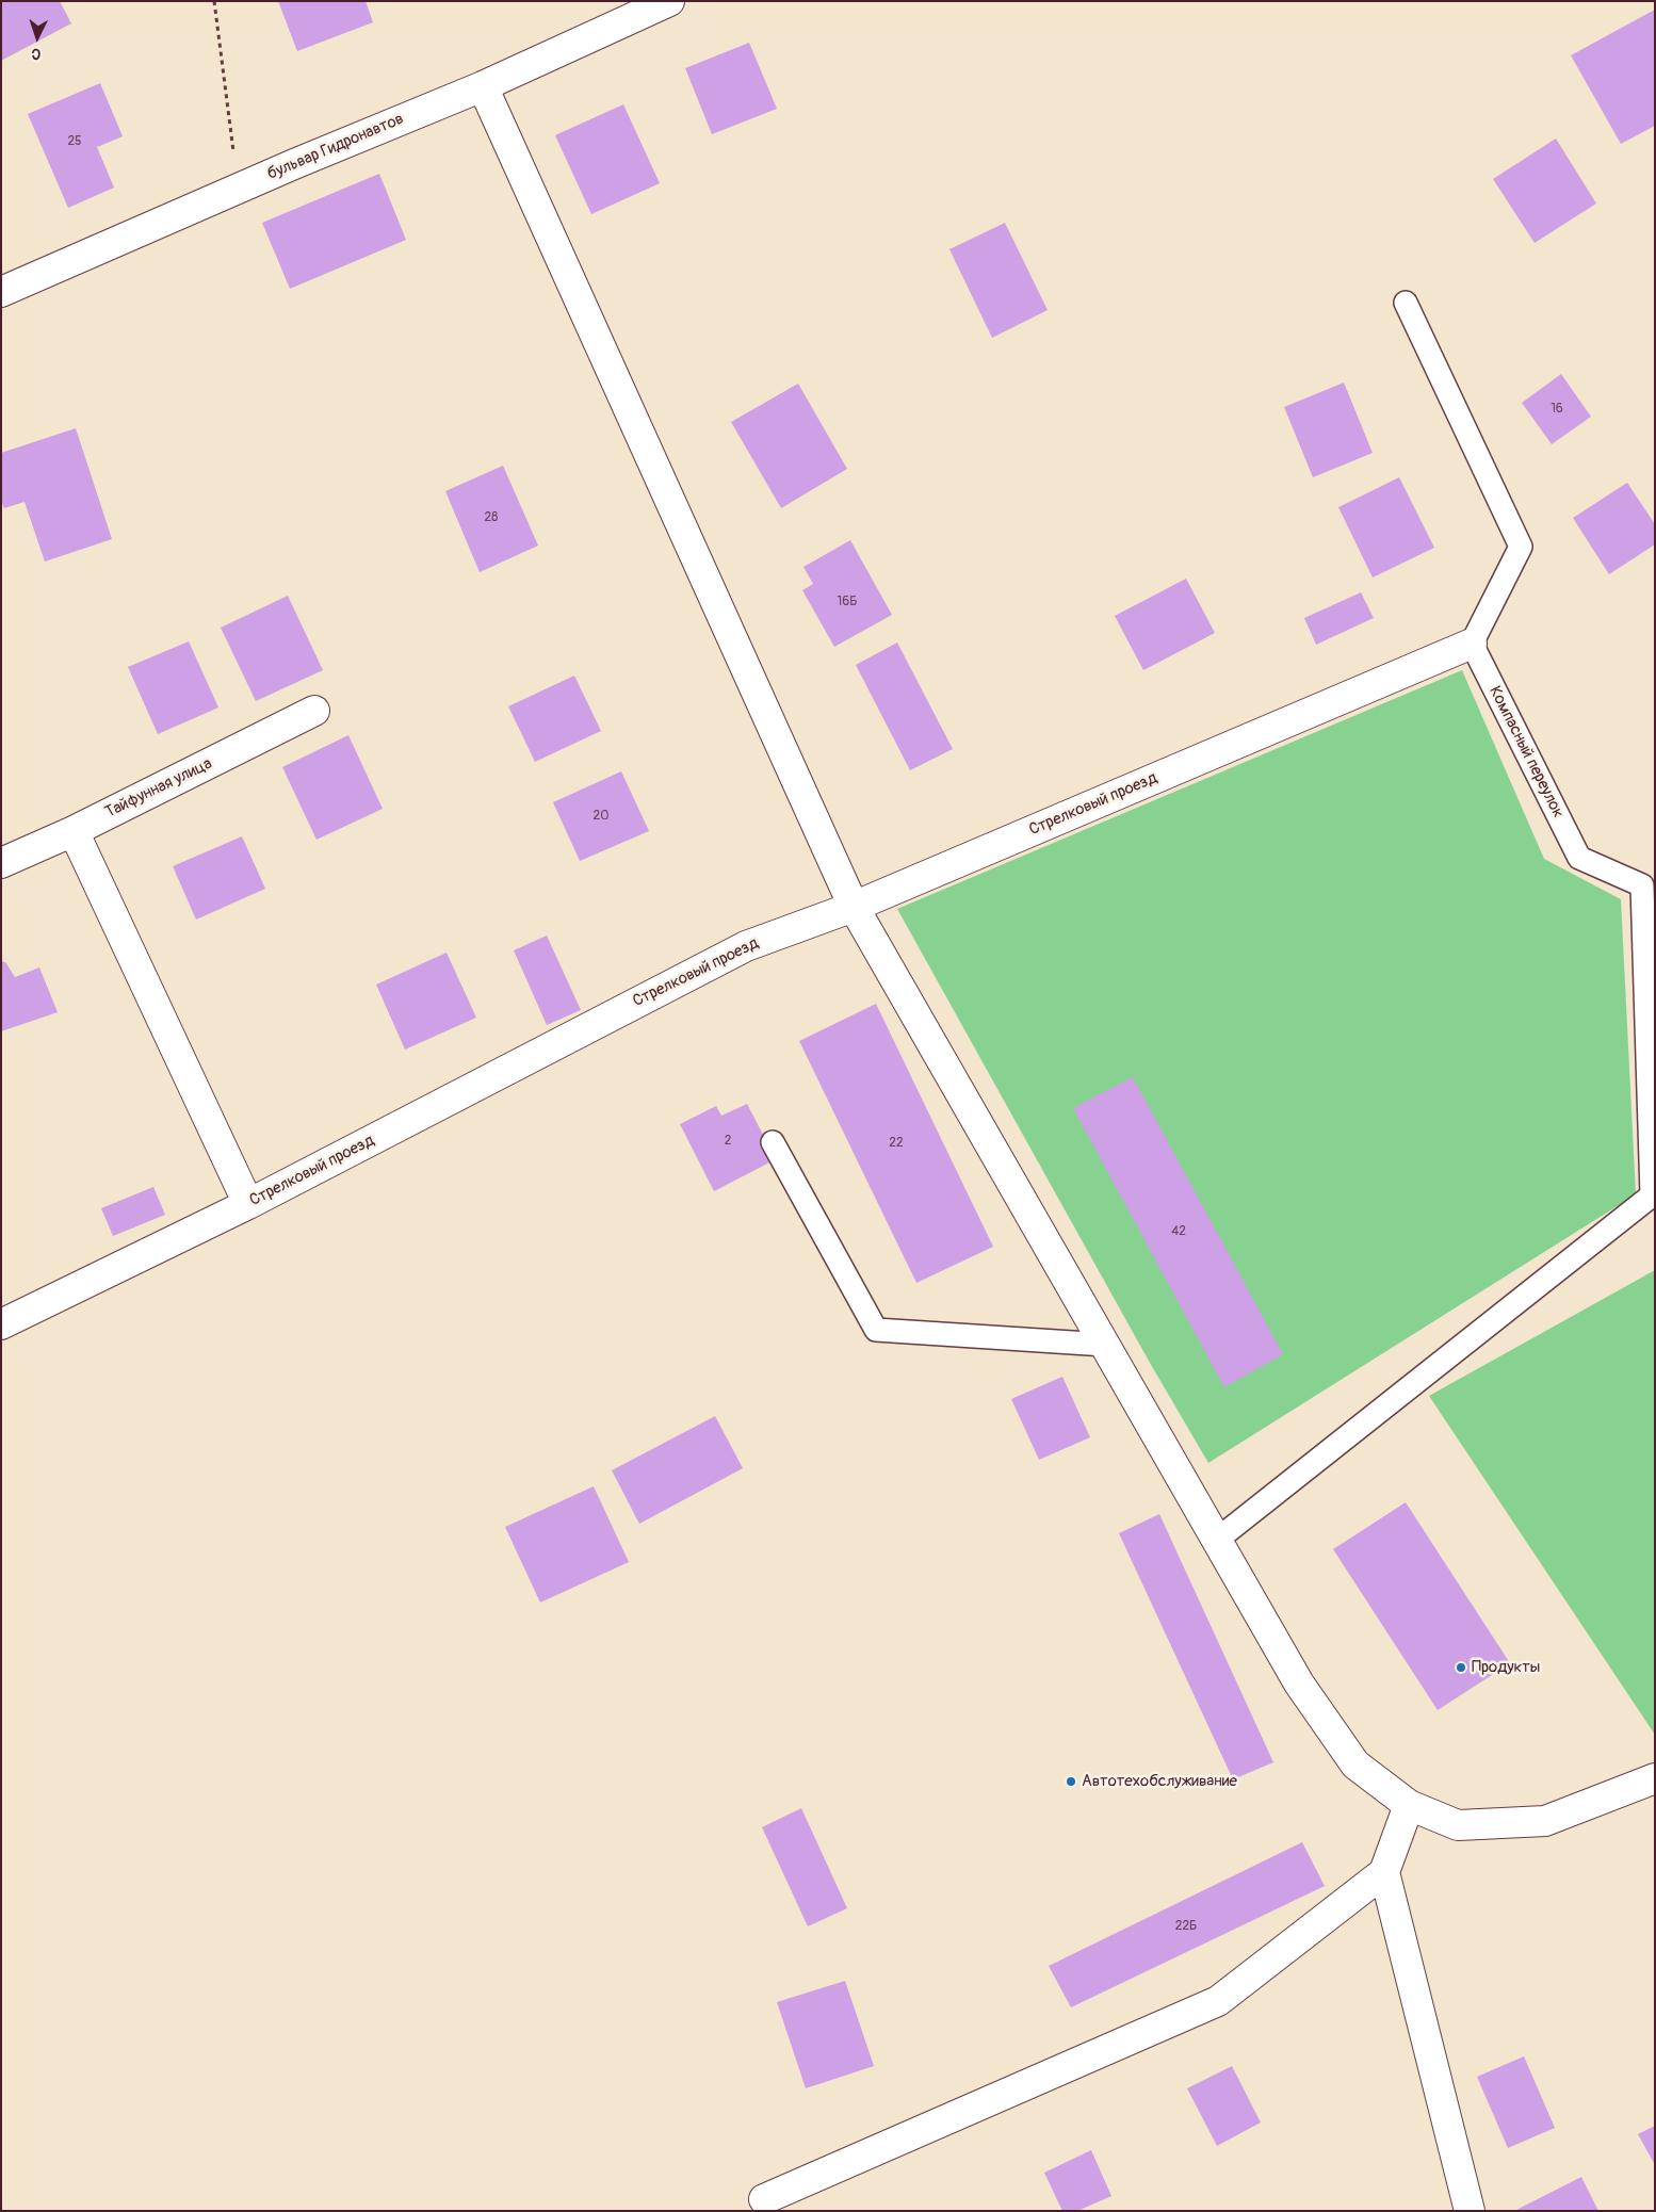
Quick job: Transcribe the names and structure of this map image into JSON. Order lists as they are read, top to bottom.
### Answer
{
  "streets": {
    "street": ["бульвар Гидронавтов", "Тайфунная улица", "Стрелковый проезд"],
    "lane": ["Компасный переулок"]
  },
  "crossings": [
    ["Компасный переулок", "Стрелковый проезд"]
  ],
  "places": ["Продукты", "Автотехобслуживание"],
  "house_numbers": [
    "25",
    "16",
    "28",
    "16Б",
    "20",
    "2",
    "22",
    "42",
    "22Б"
  ],
  "north": "bottom"
}
